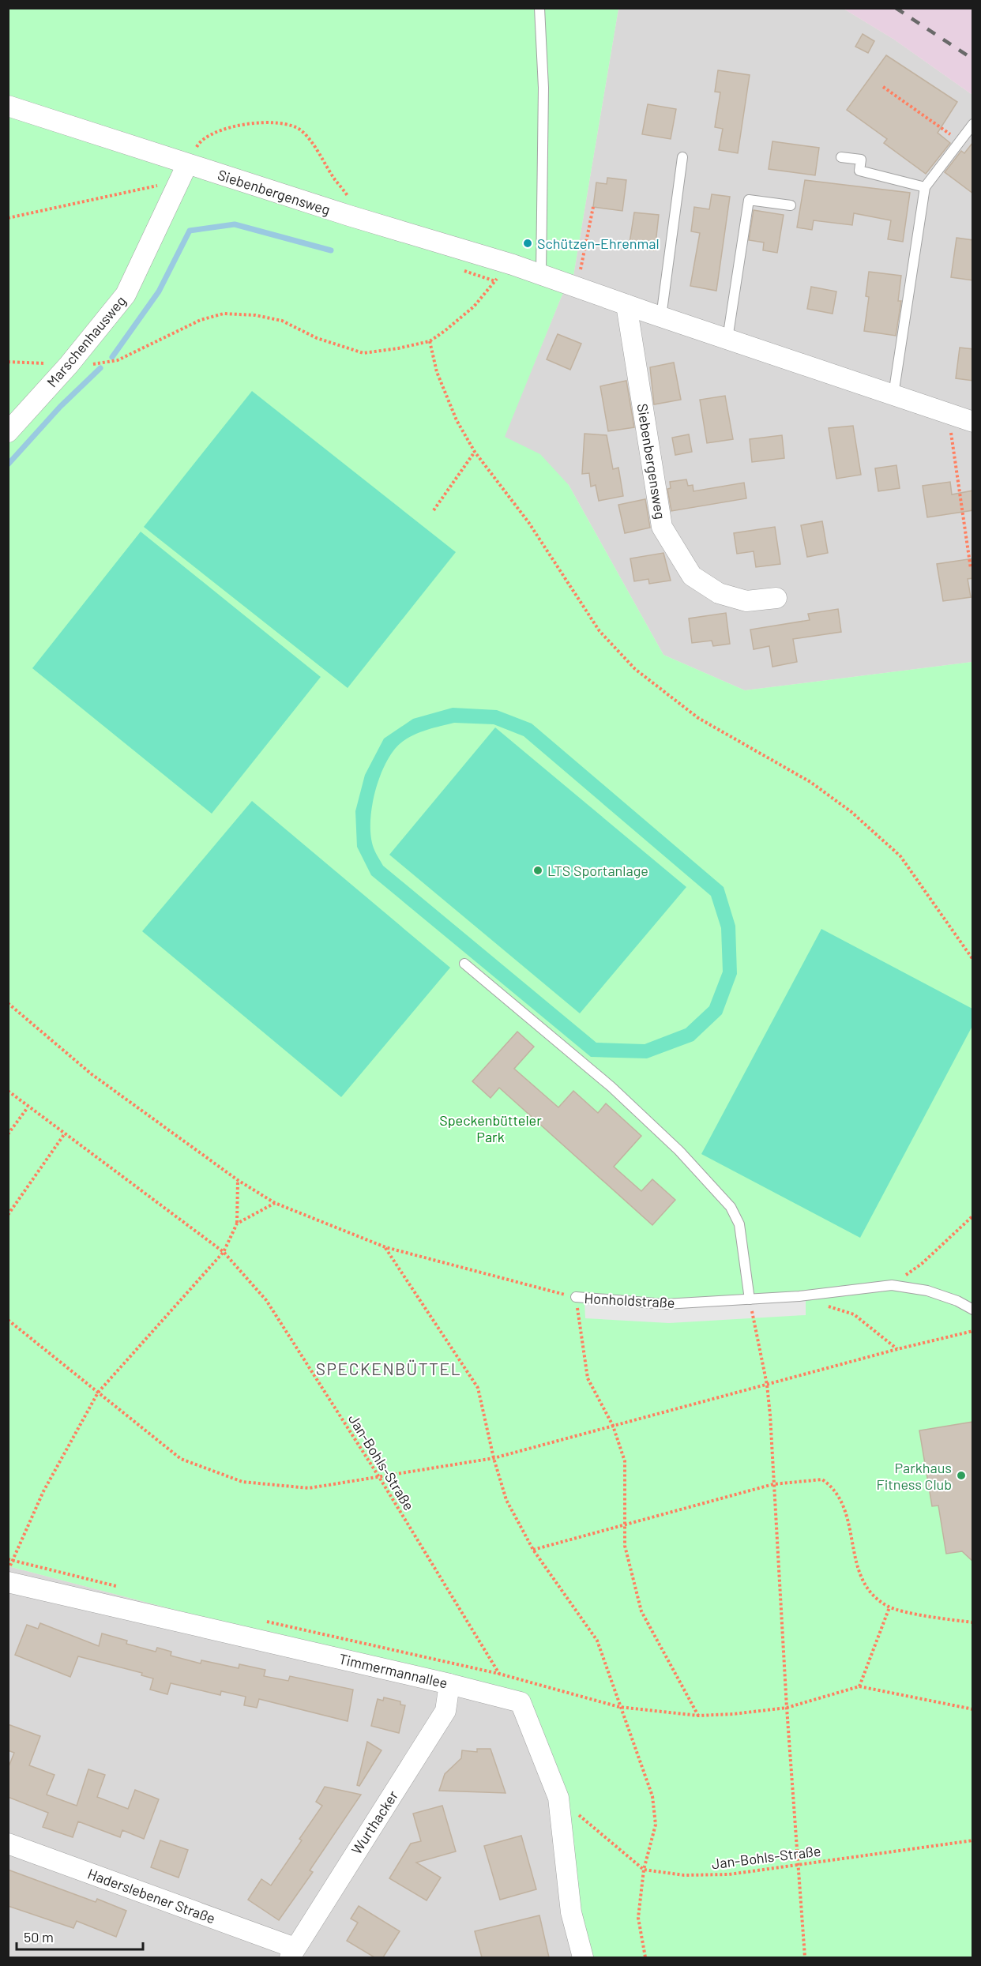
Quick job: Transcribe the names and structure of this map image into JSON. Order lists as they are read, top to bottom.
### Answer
{
  "streets": {
    "street": [
      "Siebenbergensweg",
      "Marschenhausweg",
      "Timmermannallee",
      "Wurthacker",
      "Haderslebener Straße"
    ],
    "lane": ["Honholdstraße"],
    "path": ["Jan-Bohls-Straße"]
  },
  "crossings": [
    ["Siebenbergensweg", "Marschenhausweg"],
    ["Timmermannallee", "Wurthacker"],
    ["Wurthacker", "Haderslebener Straße"]
  ],
  "districts": ["SPECKENBÜTTEL"],
  "parks": ["Speckenbütteler Park"],
  "places": ["Schützen-Ehrenmal", "LTS Sportanlage", "Parkhaus Fitness Club"],
  "scale_bar": "50 m"
}
